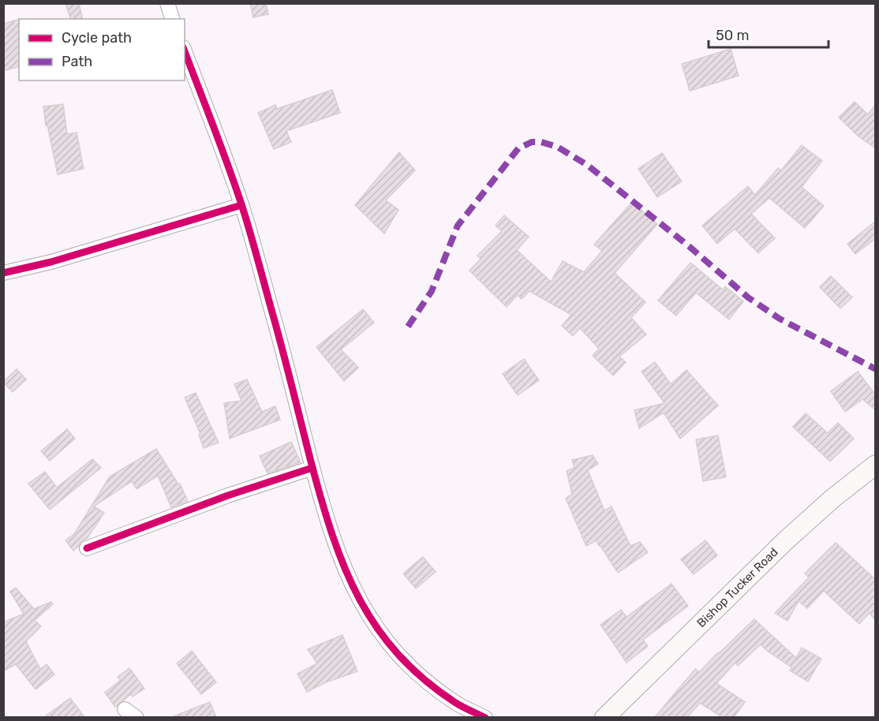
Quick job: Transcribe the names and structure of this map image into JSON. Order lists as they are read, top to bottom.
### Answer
{
  "streets": {
    "main road": ["Bishop Tucker Road"]
  },
  "legend": ["Cycle path", "Path"],
  "scale_bar": "50 m"
}
